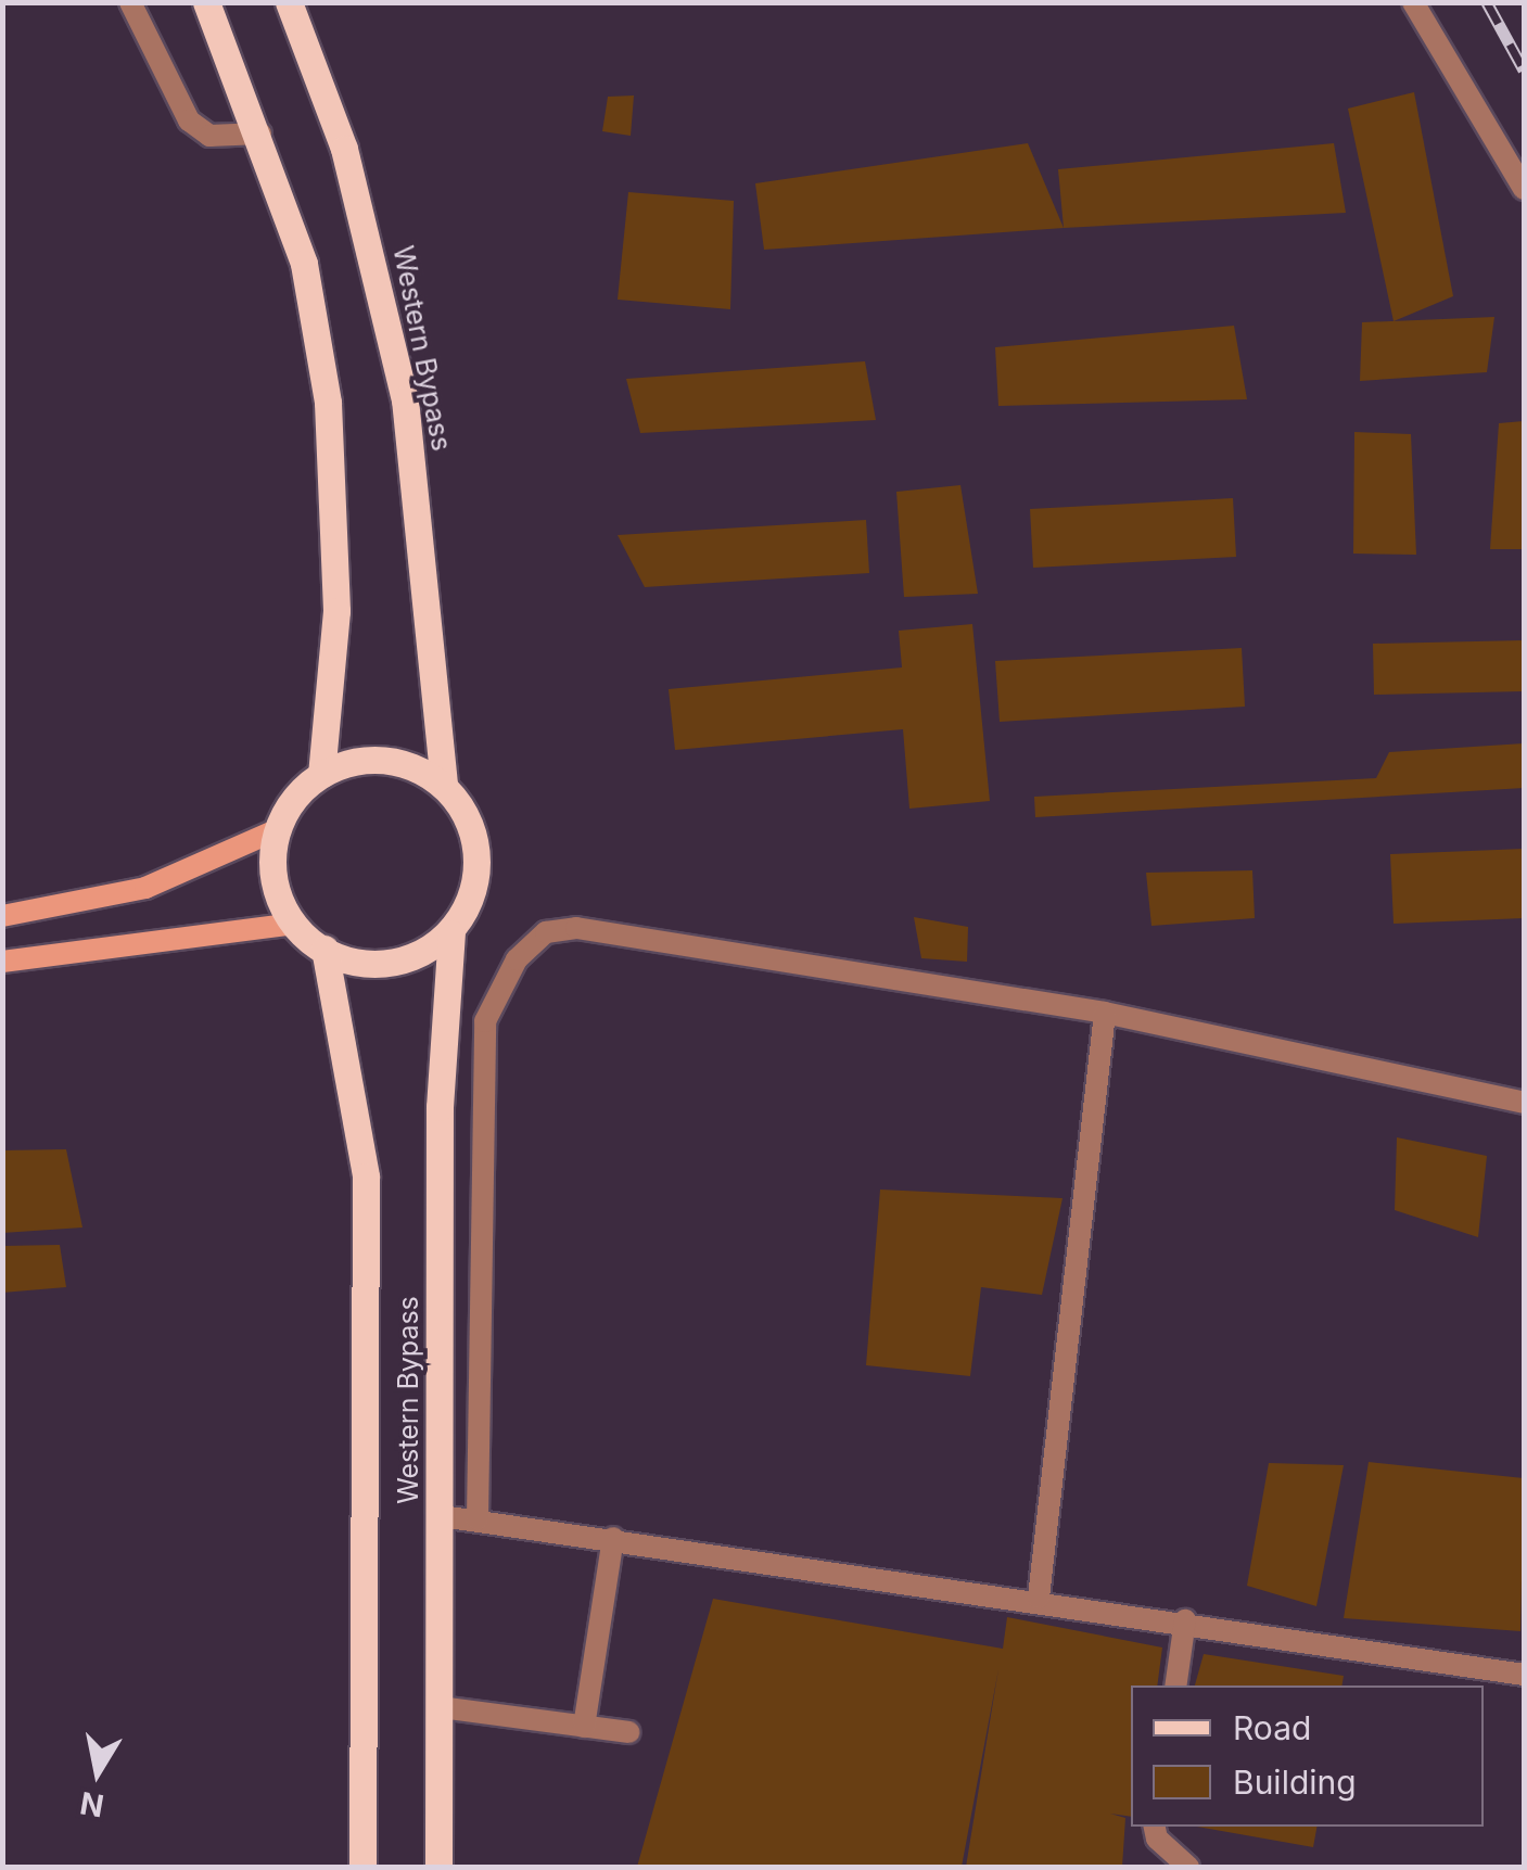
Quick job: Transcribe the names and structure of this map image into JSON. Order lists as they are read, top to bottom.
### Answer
{
  "streets": {
    "main road": ["Western Bypass"]
  },
  "legend": ["Road", "Building"],
  "north": "bottom"
}
